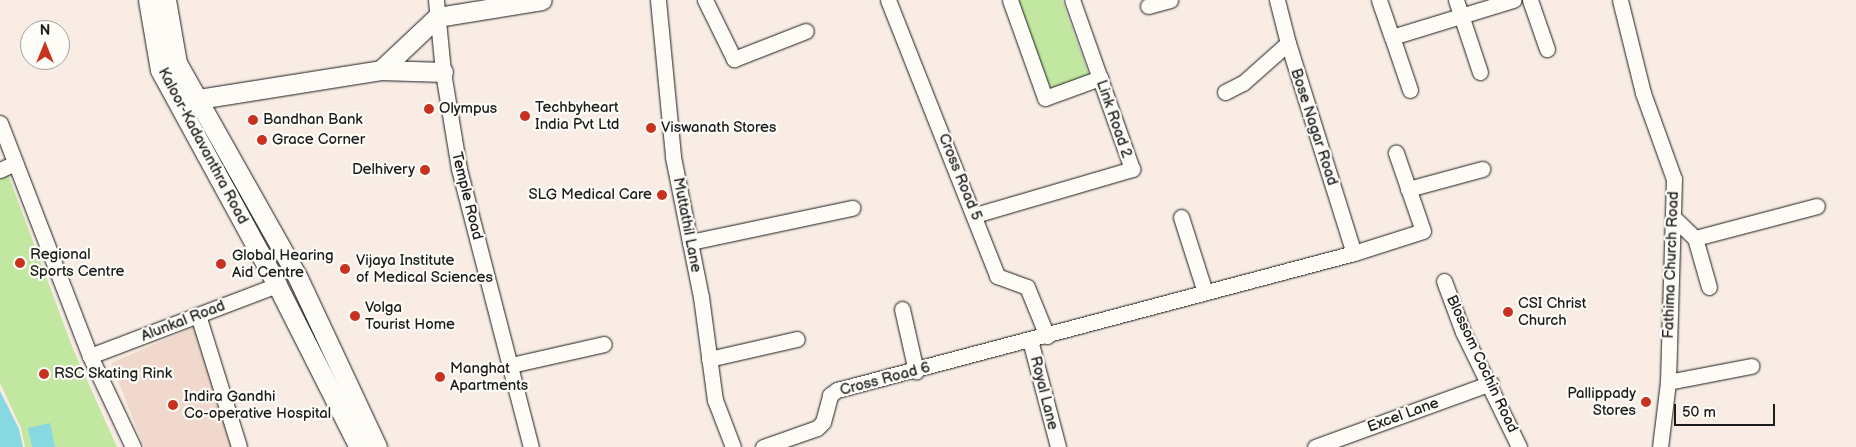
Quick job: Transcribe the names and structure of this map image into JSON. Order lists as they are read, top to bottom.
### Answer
{
  "streets": {
    "main road": ["Kaloor-Kadavanthra Road"],
    "street": [
      "Link Road 2",
      "Bose Nagar Road",
      "Cross Road 5",
      "Temple Road",
      "Muttathil Lane",
      "Fathima Church Road",
      "Alunkal Road",
      "Blossom Cochin Road",
      "Cross Road 6",
      "Royal Lane",
      "Excel Lane"
    ]
  },
  "crossings": [
    ["Link Road 2", "Cross Road 5"],
    ["Bose Nagar Road", "Cross Road 6"],
    ["Kaloor-Kadavanthra Road", "Alunkal Road"],
    ["Cross Road 5", "Cross Road 6"],
    ["Blossom Cochin Road", "Excel Lane"],
    ["Cross Road 6", "Royal Lane"]
  ],
  "places": [
    "Olympus",
    "Techbyheart India Pvt Ltd",
    "Bandhan Bank",
    "Viswanath Stores",
    "Grace Corner",
    "Delhivery",
    "SLG Medical Care",
    "Regional Sports Centre",
    "Global Hearing Aid Centre",
    "Vijaya Institute of Medical Sciences",
    "CSI Christ Church",
    "Volga Tourist Home",
    "RSC Skating Rink",
    "Manghat Apartments",
    "Pallippady Stores",
    "Indira Gandhi Co-operative Hospital"
  ],
  "scale_bar": "50 m",
  "north": "top"
}
